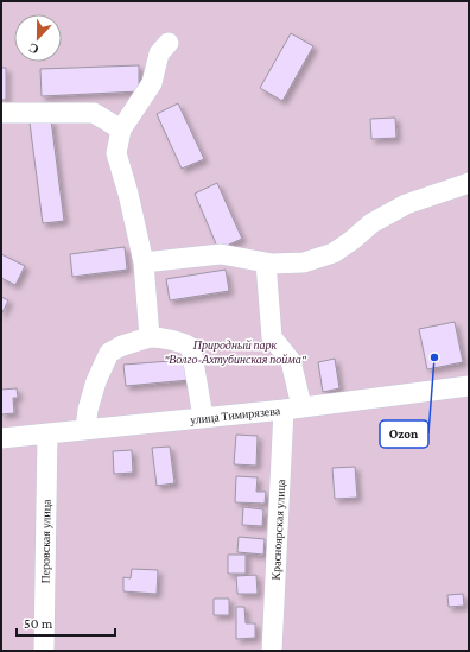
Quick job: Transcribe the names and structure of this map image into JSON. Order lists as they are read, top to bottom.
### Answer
{
  "streets": {
    "street": ["улица Тимирязева", "Красноярская улица", "Перовская улица"]
  },
  "crossings": [
    ["улица Тимирязева", "Красноярская улица"],
    ["улица Тимирязева", "Перовская улица"]
  ],
  "parks": ["Природный парк \"Волго-Ахтубинская пойма\""],
  "places": ["Ozon"],
  "scale_bar": "50 m",
  "north": "bottom"
}
